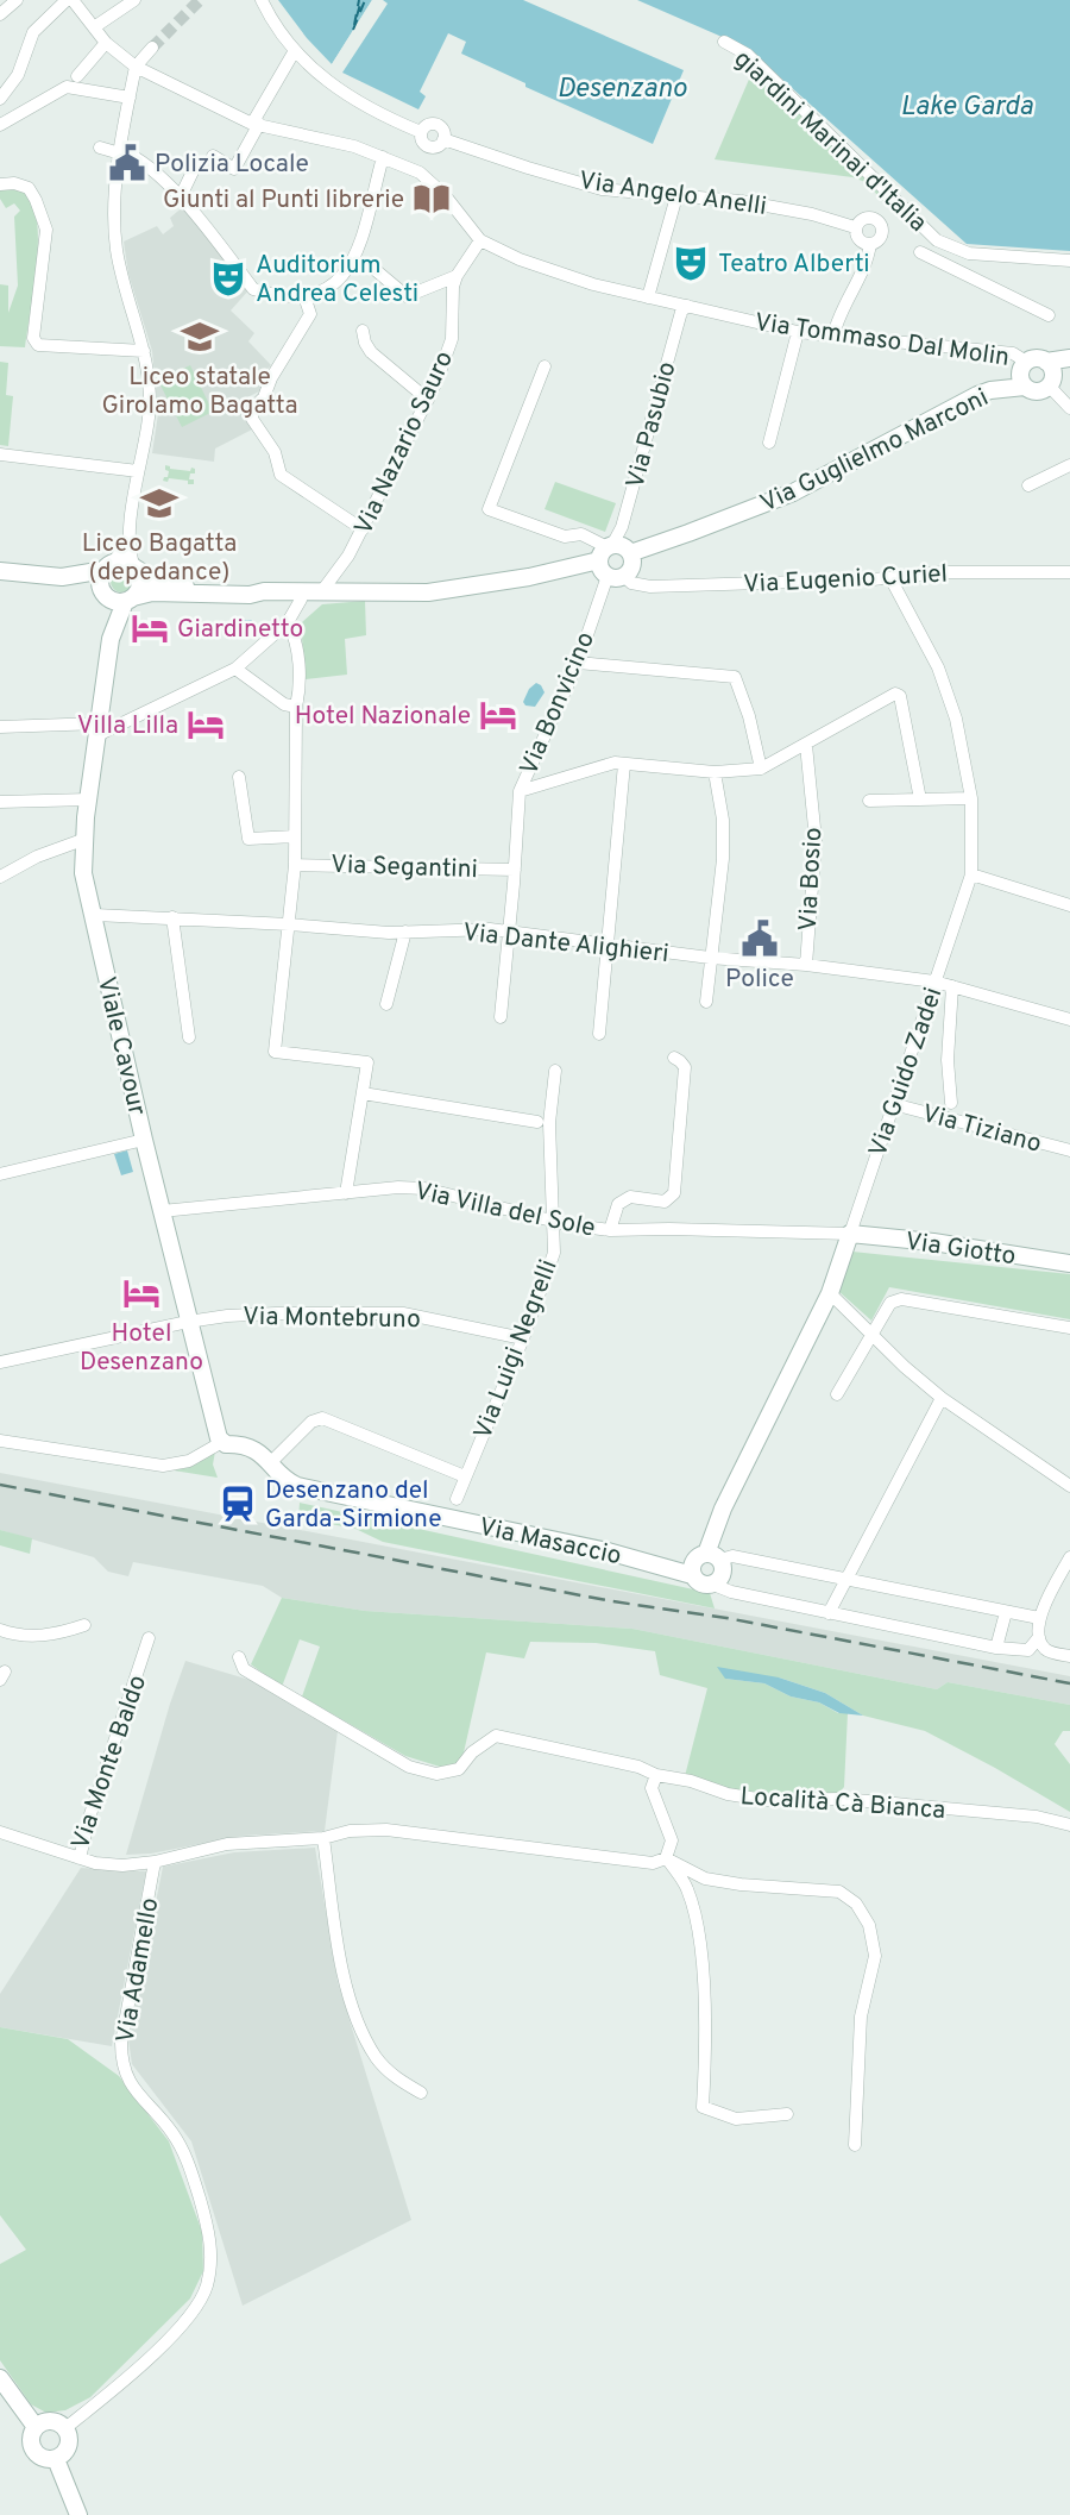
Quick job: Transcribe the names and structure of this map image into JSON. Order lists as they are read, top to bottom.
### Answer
{
  "streets": {
    "street": [
      "giardini Marinai d'Italia",
      "Via Angelo Anelli",
      "Via Tommaso Dal Molin",
      "Via Pasubio",
      "Via Nazario Sauro",
      "Via Guglielmo Marconi",
      "Via Eugenio Curiel",
      "Via Bonvicino",
      "Via Segantini",
      "Via Bosio",
      "Via Dante Alighieri",
      "Viale Cavour",
      "Via Guido Zadei",
      "Via Tiziano",
      "Via Villa del Sole",
      "Via Giotto",
      "Via Montebruno",
      "Via Luigi Negrelli",
      "Via Masaccio",
      "Via Monte Baldo",
      "Località Cà Bianca",
      "Via Adamello"
    ]
  },
  "crossings": [
    ["Via Tommaso Dal Molin", "Via Pasubio"],
    ["Via Tommaso Dal Molin", "Via Nazario Sauro"],
    ["Via Tommaso Dal Molin", "Via Guglielmo Marconi"],
    ["Via Pasubio", "Via Guglielmo Marconi"],
    ["Via Pasubio", "Via Eugenio Curiel"],
    ["Via Pasubio", "Via Bonvicino"],
    ["Via Guglielmo Marconi", "Via Eugenio Curiel"],
    ["Via Guglielmo Marconi", "Via Bonvicino"],
    ["Via Eugenio Curiel", "Via Bonvicino"],
    ["Via Eugenio Curiel", "Via Guido Zadei"],
    ["Via Bonvicino", "Via Segantini"],
    ["Via Bonvicino", "Via Dante Alighieri"],
    ["Via Bosio", "Via Dante Alighieri"],
    ["Via Dante Alighieri", "Viale Cavour"],
    ["Via Dante Alighieri", "Via Guido Zadei"],
    ["Viale Cavour", "Via Villa del Sole"],
    ["Viale Cavour", "Via Montebruno"],
    ["Viale Cavour", "Via Masaccio"],
    ["Via Guido Zadei", "Via Tiziano"],
    ["Via Guido Zadei", "Via Villa del Sole"],
    ["Via Guido Zadei", "Via Giotto"],
    ["Via Guido Zadei", "Via Masaccio"],
    ["Via Villa del Sole", "Via Giotto"],
    ["Via Villa del Sole", "Via Luigi Negrelli"],
    ["Via Montebruno", "Via Luigi Negrelli"]
  ],
  "water": ["Desenzano", "Lake Garda"],
  "places": {
    "public building": ["Polizia Locale", "Police"],
    "library": ["Giunti al Punti librerie"],
    "theatre": ["Teatro Alberti", "Auditorium Andrea Celesti"],
    "school or university": ["Liceo statale Girolamo Bagatta", "Liceo Bagatta (depedance)"],
    "hotel": [
      "Giardinetto",
      "Hotel Nazionale",
      "Villa Lilla",
      "Hotel Desenzano"
    ],
    "station": ["Desenzano del Garda-Sirmione"]
  }
}
